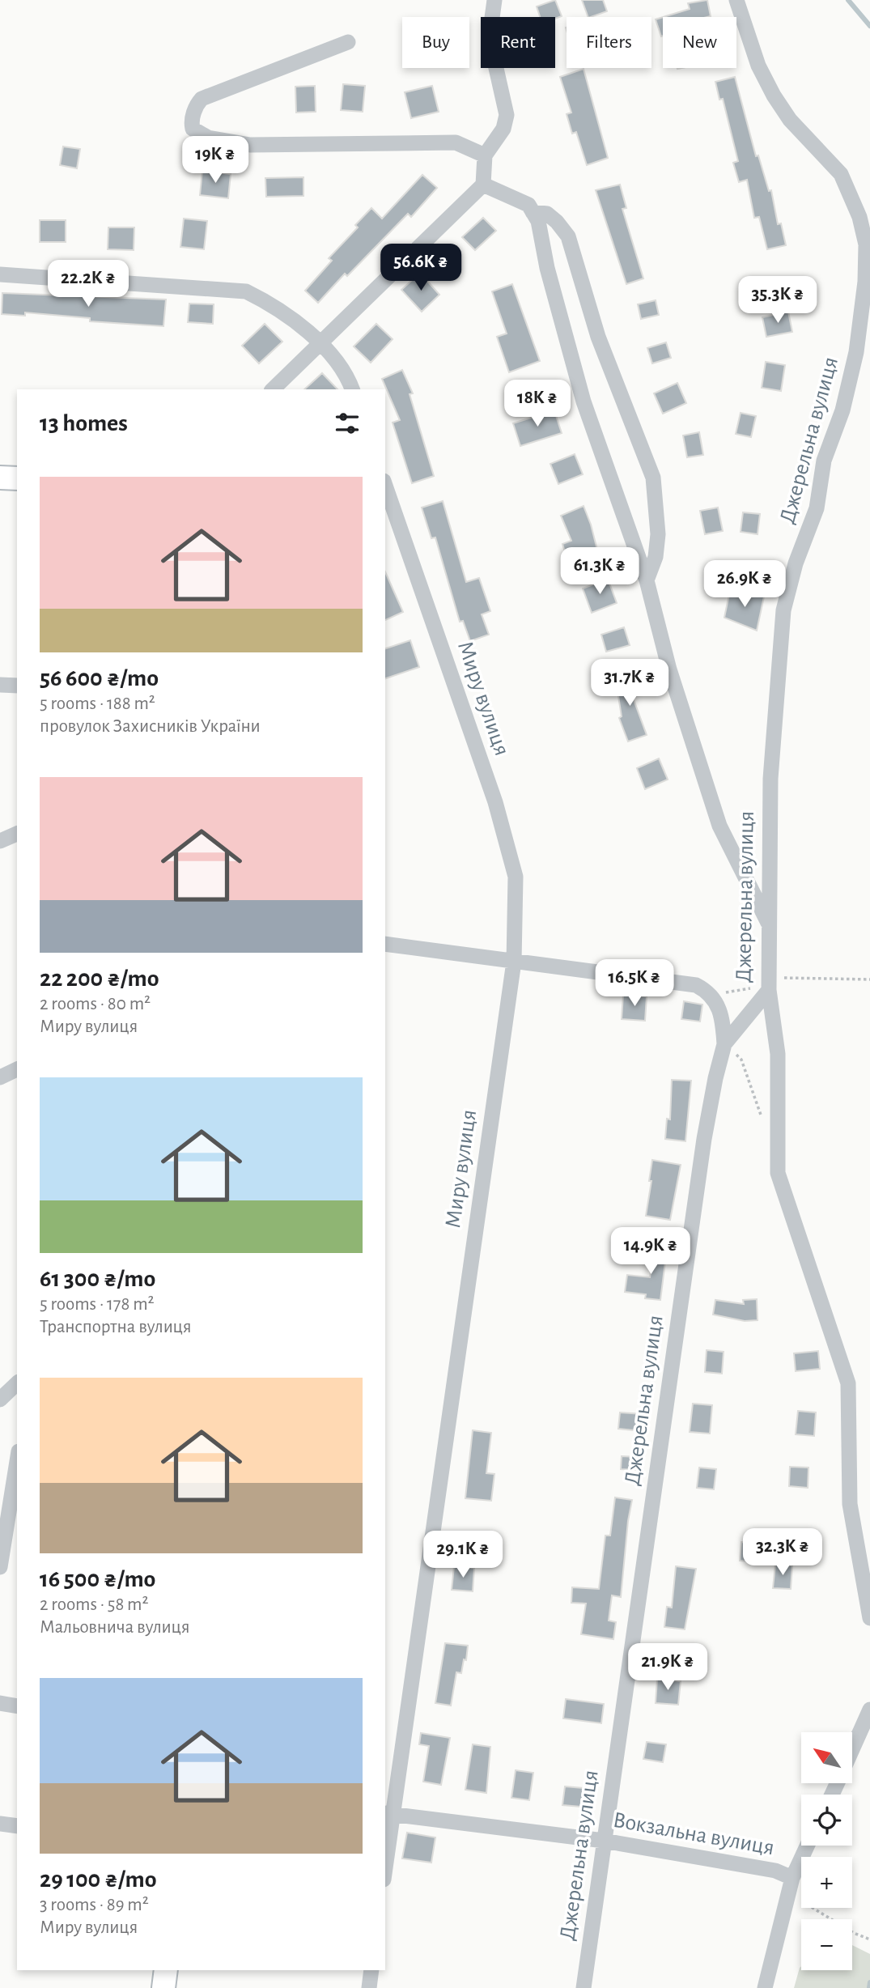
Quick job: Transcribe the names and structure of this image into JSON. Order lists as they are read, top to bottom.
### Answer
{
  "streets": {
    "street": ["Джерельна вулиця", "Миру вулиця", "Вокзальна вулиця"]
  },
  "crossings": [
    ["Джерельна вулиця", "Вокзальна вулиця"],
    ["Миру вулиця", "Вокзальна вулиця"]
  ],
  "north": "top left",
  "page": {
    "chip": [
      "Buy",
      "Rent",
      "Filters",
      "New"
    ],
    "price": [
      "19K ₴",
      "56.6K ₴",
      "22.2K ₴",
      "35.3K ₴",
      "18K ₴",
      "61.3K ₴",
      "26.9K ₴",
      "31.7K ₴",
      "16.5K ₴",
      "14.9K ₴",
      "32.3K ₴",
      "29.1K ₴",
      "21.9K ₴"
    ],
    "heading": "13 homes",
    "list": [
      {
        "name": "56 600 ₴/mo",
        "note": "5 rooms · 188 m² · провулок Захисників України"
      },
      {
        "name": "22 200 ₴/mo",
        "note": "2 rooms · 80 m² · Миру вулиця"
      },
      {
        "name": "61 300 ₴/mo",
        "note": "5 rooms · 178 m² · Транспортна вулиця"
      },
      {
        "name": "16 500 ₴/mo",
        "note": "2 rooms · 58 m² · Мальовнича вулиця"
      },
      {
        "name": "29 100 ₴/mo",
        "note": "3 rooms · 89 m² · Миру вулиця"
      }
    ],
    "map_buttons": ["+", "−"]
  }
}
